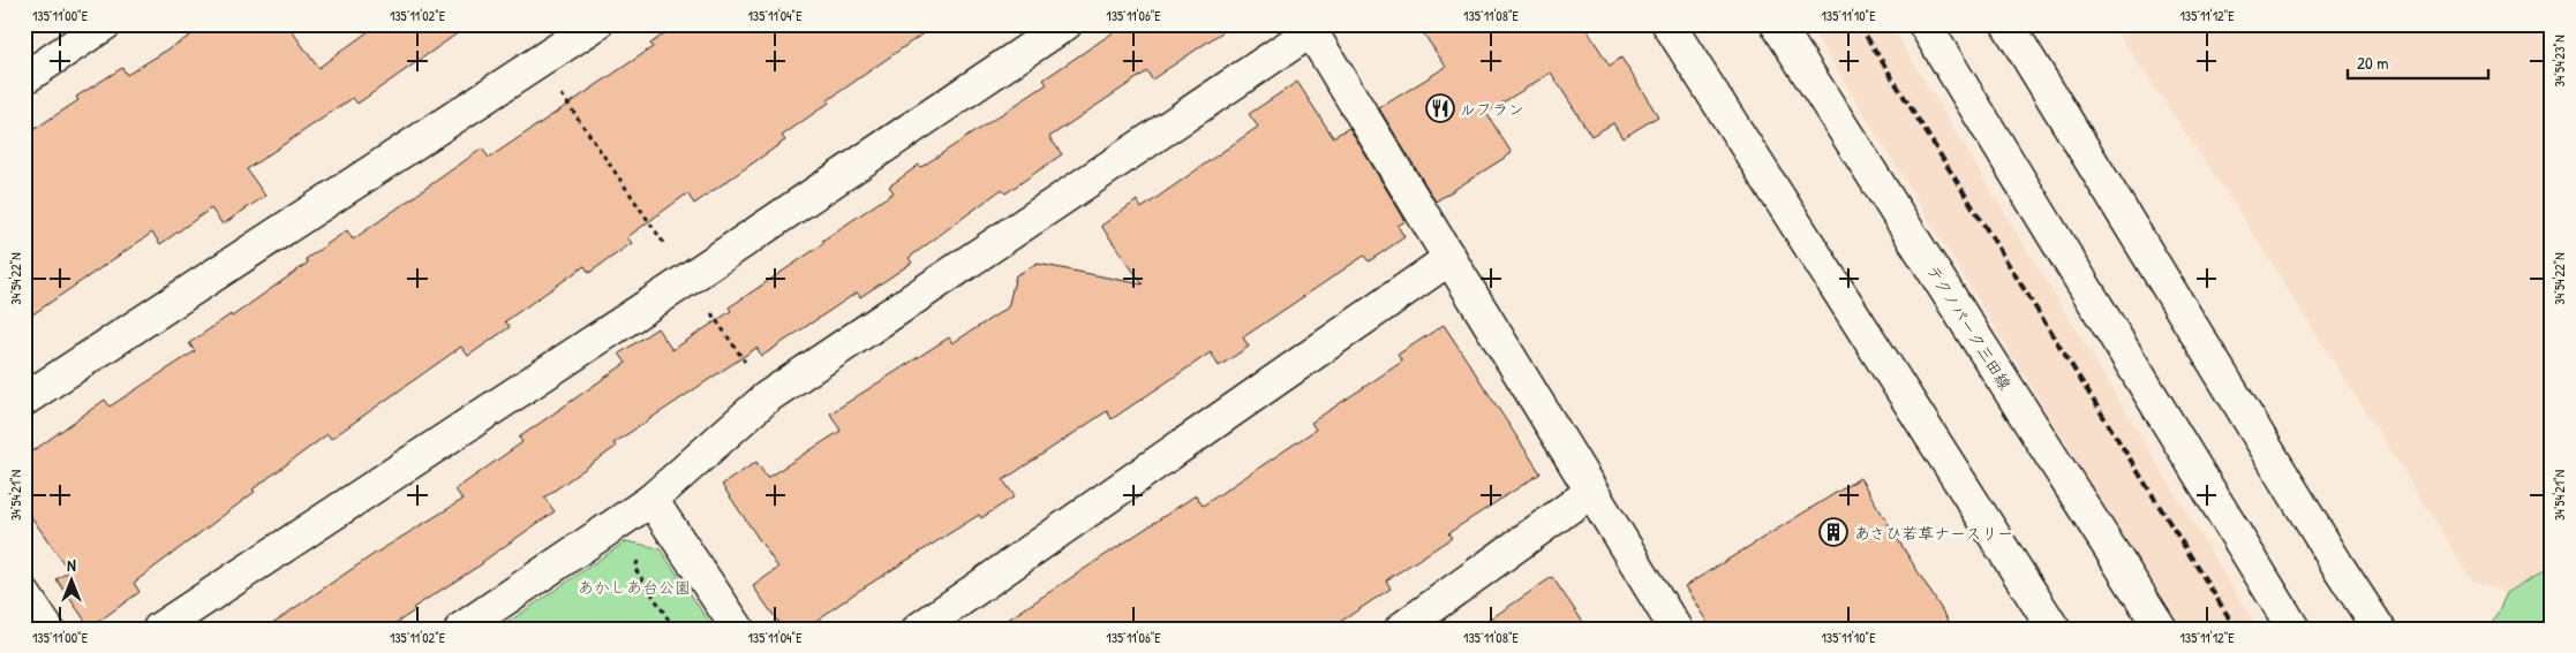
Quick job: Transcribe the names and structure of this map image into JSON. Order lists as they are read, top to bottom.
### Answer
{
  "streets": {
    "street": ["テクノパーク三田線"]
  },
  "parks": ["あかしあ台公園"],
  "places": {
    "restaurant": ["ルフラン"],
    "building": ["あさひ若草ナースリー"]
  },
  "scale_bar": "20 m",
  "north": "top",
  "coordinates": [
    "135°11'00\"E",
    "135°11'02\"E",
    "135°11'04\"E",
    "135°11'06\"E",
    "135°11'08\"E",
    "135°11'10\"E",
    "135°11'12\"E",
    "34°54'23\"N",
    "34°54'22\"N",
    "34°54'21\"N"
  ]
}
